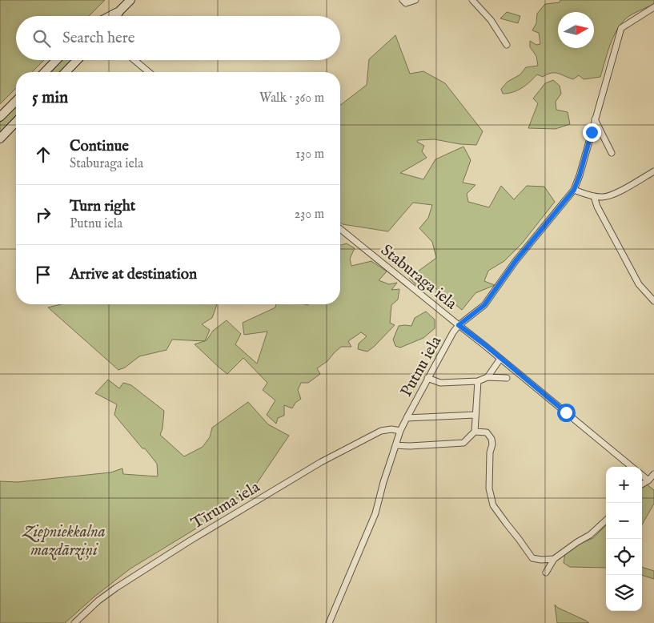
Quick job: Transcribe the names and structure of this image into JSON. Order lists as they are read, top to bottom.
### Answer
{
  "streets": {
    "street": ["Staburaga iela", "Putnu iela", "Tīruma iela"]
  },
  "crossings": [
    ["Staburaga iela", "Putnu iela"],
    ["Putnu iela", "Tīruma iela"]
  ],
  "parks": ["Ziepniekkalna mazdārziņi"],
  "north": "right",
  "page": {
    "search": "Search here",
    "heading": ["5 min", "Walk · 360 m"],
    "list": [
      ["Continue", "Staburaga iela", "130 m"],
      ["Turn right", "Putnu iela", "230 m"],
      "Arrive at destination"
    ],
    "map_buttons": ["+", "−"]
  }
}
